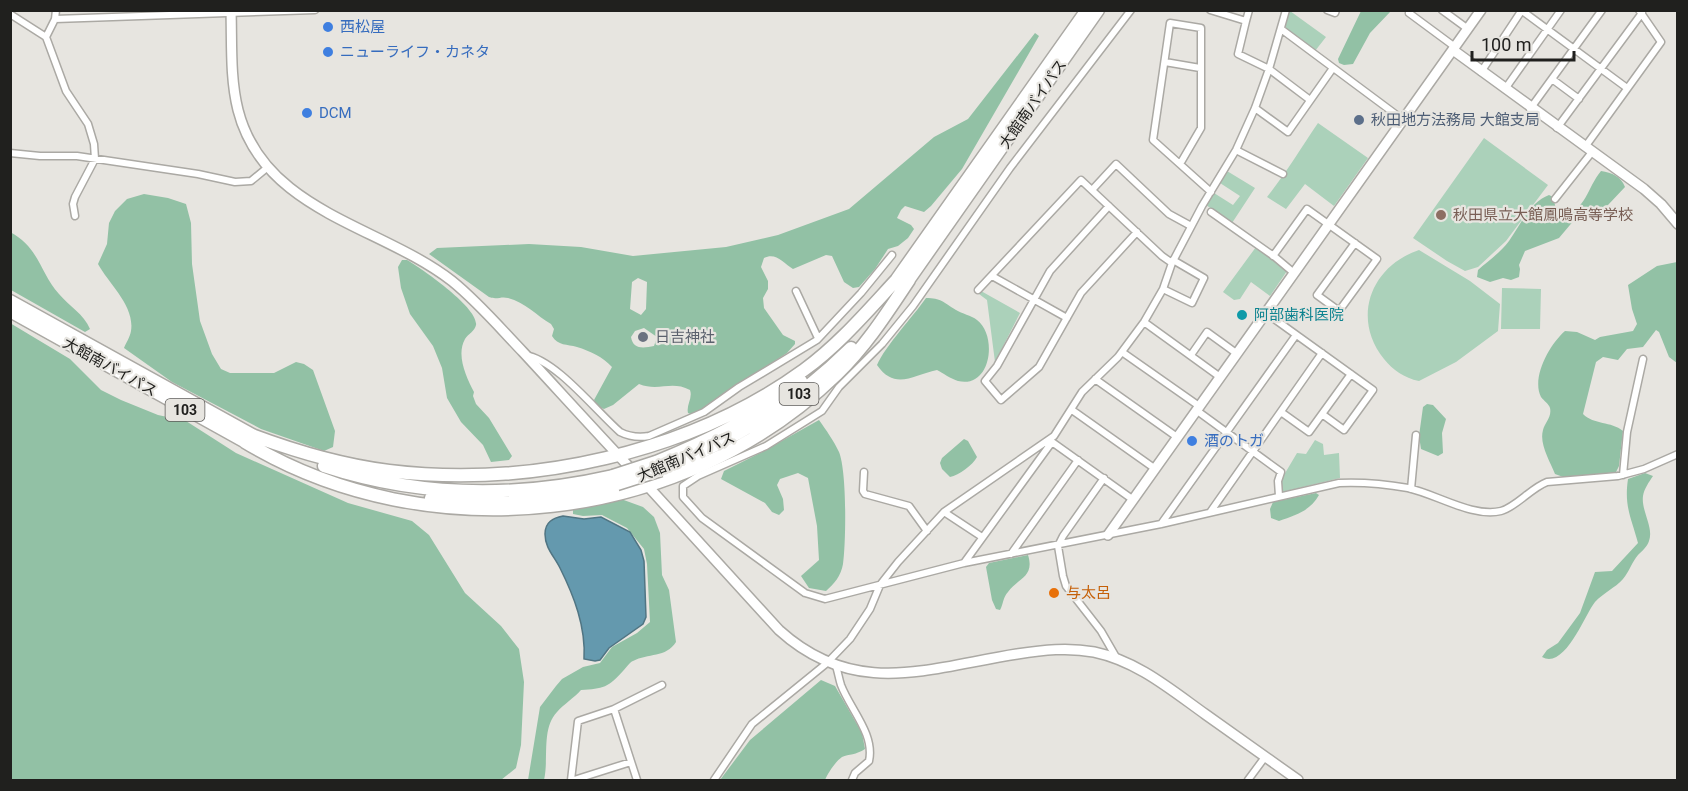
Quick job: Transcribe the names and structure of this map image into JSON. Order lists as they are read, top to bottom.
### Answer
{
  "streets": {
    "highway": ["大館南バイパス", "103"]
  },
  "places": [
    "西松屋",
    "ニューライフ・カネタ",
    "DCM",
    "秋田地方法務局 大館支局",
    "秋田県立大館鳳鳴高等学校",
    "阿部歯科医院",
    "日吉神社",
    "酒のトガ",
    "与太呂"
  ],
  "scale_bar": "100 m"
}
